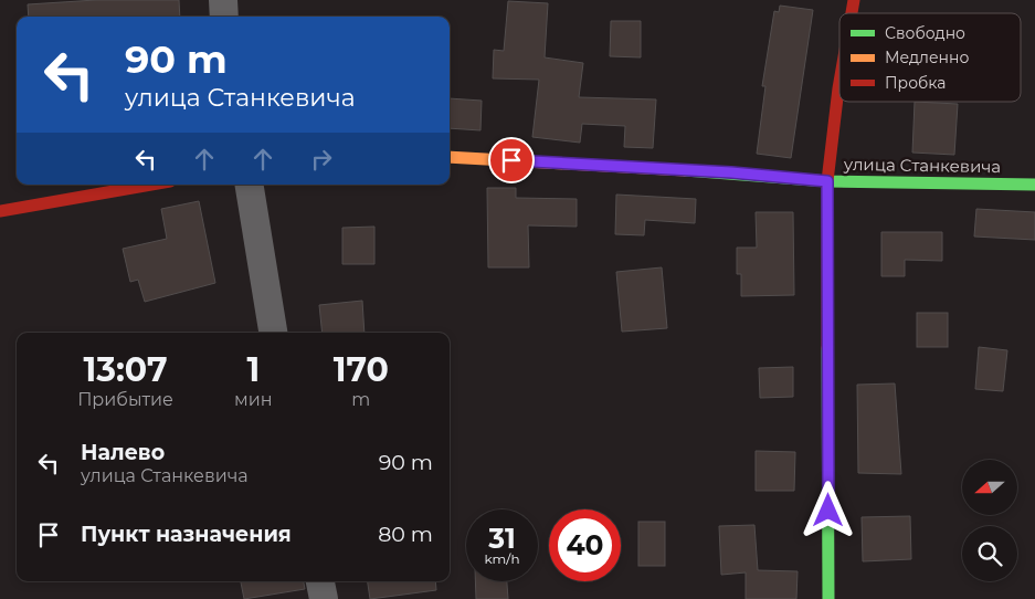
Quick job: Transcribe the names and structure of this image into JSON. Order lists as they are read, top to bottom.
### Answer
{
  "streets": {
    "street": ["улица Станкевича"]
  },
  "legend": ["Свободно", "Медленно", "Пробка"],
  "north": "left",
  "page": {
    "turn": ["90 m", "улица Станкевича"],
    "eta": [
      "13:07",
      "Прибытие",
      "1",
      "мин",
      "170",
      "m"
    ],
    "list": [
      {
        "name": "Налево",
        "note": "улица Станкевича",
        "value": "90 m"
      },
      {
        "name": "Пункт назначения",
        "value": "80 m"
      }
    ],
    "speed": "31 km/h",
    "limit": "40"
  }
}
